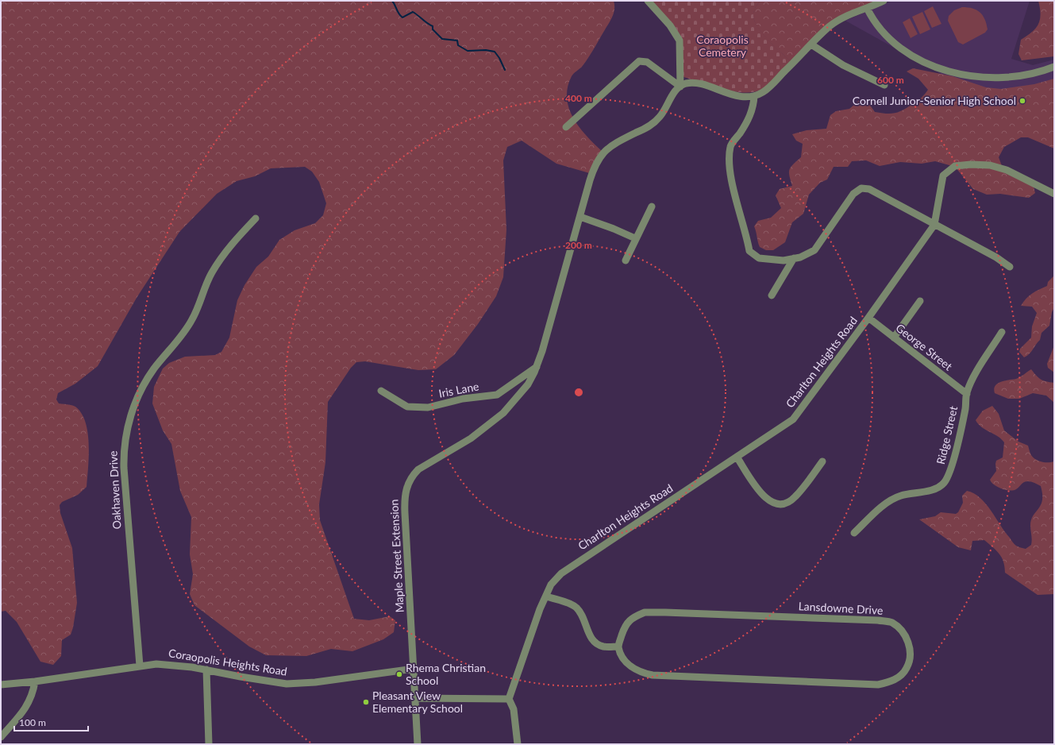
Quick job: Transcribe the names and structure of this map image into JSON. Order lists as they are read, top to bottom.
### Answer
{
  "streets": {
    "street": [
      "George Street",
      "Charlton Heights Road",
      "Iris Lane",
      "Ridge Street",
      "Oakhaven Drive",
      "Maple Street Extension",
      "Lansdowne Drive",
      "Coraopolis Heights Road"
    ]
  },
  "crossings": [
    ["George Street", "Charlton Heights Road"],
    ["George Street", "Ridge Street"],
    ["Iris Lane", "Maple Street Extension"],
    ["Oakhaven Drive", "Coraopolis Heights Road"],
    ["Maple Street Extension", "Coraopolis Heights Road"]
  ],
  "parks": ["Coraopolis Cemetery"],
  "places": ["Cornell Junior-Senior High School", "Rhema Christian School", "Pleasant View Elementary School"],
  "scale_bar": "100 m",
  "rings": ["600 m", "400 m", "200 m"]
}
